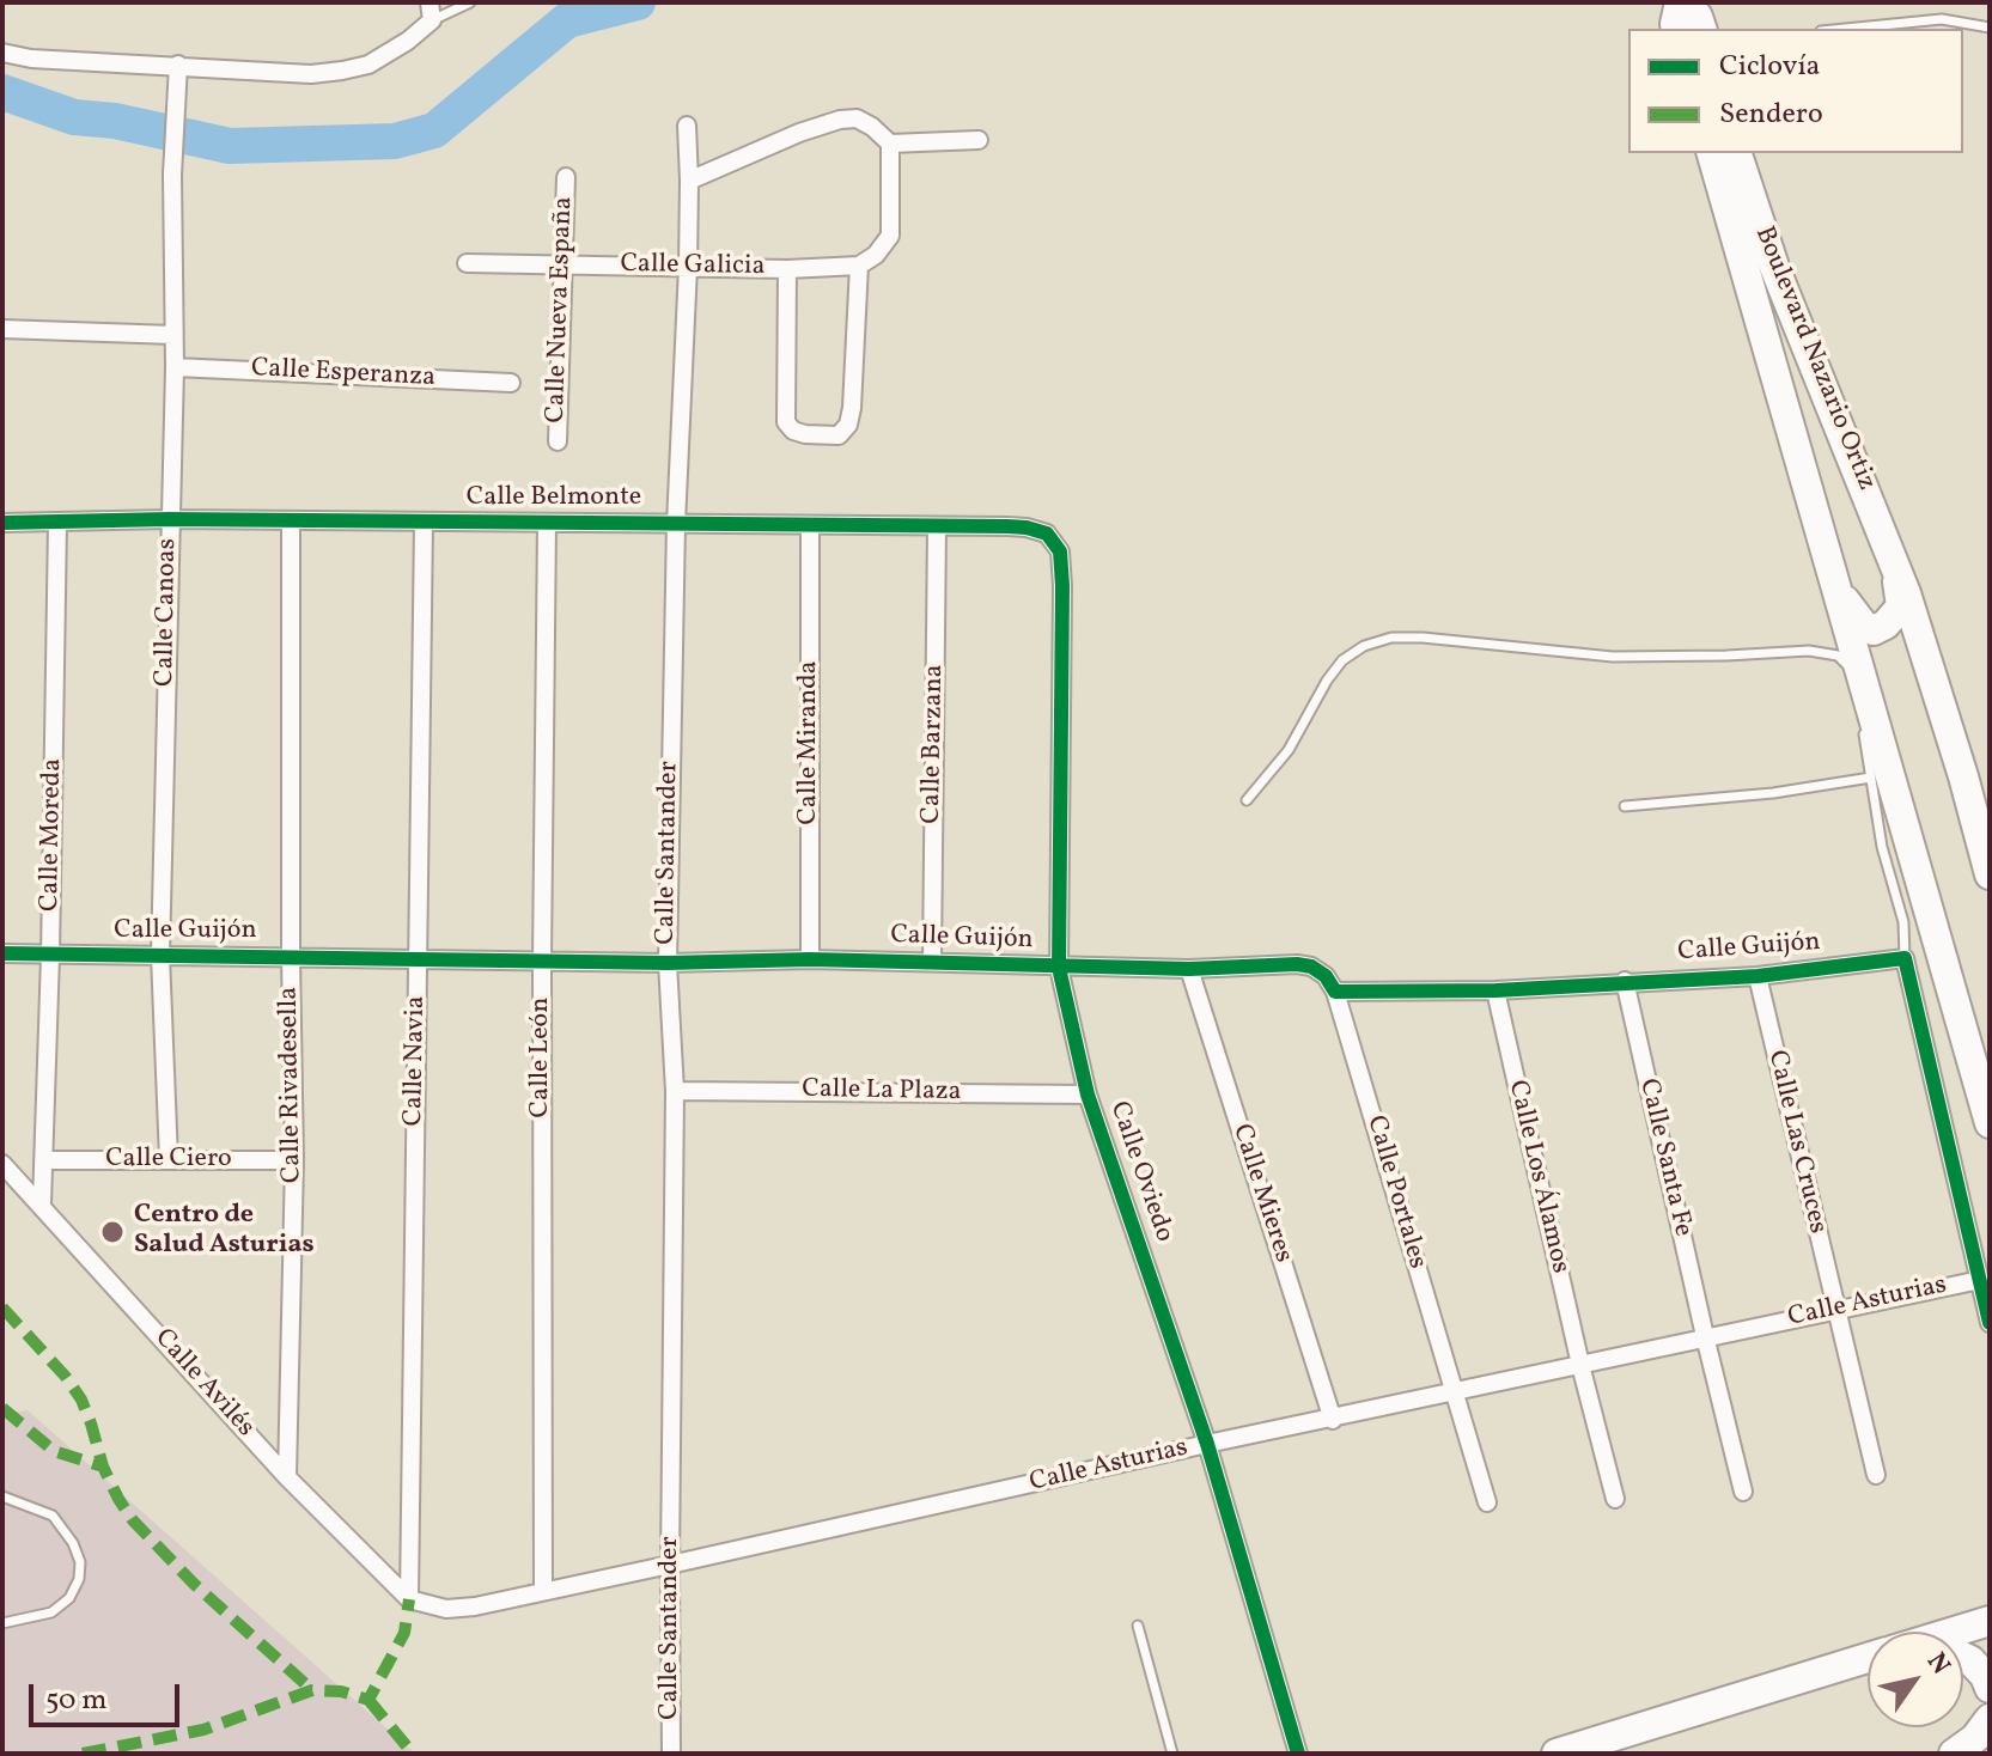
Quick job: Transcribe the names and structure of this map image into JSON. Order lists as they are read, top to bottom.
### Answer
{
  "streets": {
    "main road": ["Boulevard Nazario Ortiz"],
    "street": [
      "Calle Galicia",
      "Calle Nueva España",
      "Calle Esperanza",
      "Calle Belmonte",
      "Calle Canoas",
      "Calle Miranda",
      "Calle Barzana",
      "Calle Moreda",
      "Calle Santander",
      "Calle Guijón",
      "Calle León",
      "Calle Navia",
      "Calle Rivadesella",
      "Calle La Plaza",
      "Calle Las Cruces",
      "Calle Santa Fe",
      "Calle Ciero",
      "Calle Oviedo",
      "Calle Los Álamos",
      "Calle Portales",
      "Calle Mieres",
      "Calle Asturias",
      "Calle Avilés"
    ]
  },
  "crossings": [
    ["Calle Galicia", "Calle Nueva España"],
    ["Calle Galicia", "Calle Santander"],
    ["Calle Esperanza", "Calle Canoas"],
    ["Calle Belmonte", "Calle Canoas"],
    ["Calle Belmonte", "Calle Miranda"],
    ["Calle Belmonte", "Calle Barzana"],
    ["Calle Belmonte", "Calle Moreda"],
    ["Calle Belmonte", "Calle Santander"],
    ["Calle Belmonte", "Calle León"],
    ["Calle Belmonte", "Calle Navia"],
    ["Calle Belmonte", "Calle Rivadesella"],
    ["Calle Belmonte", "Calle Oviedo"],
    ["Calle Canoas", "Calle Guijón"],
    ["Calle Canoas", "Calle Ciero"],
    ["Calle Miranda", "Calle Guijón"],
    ["Calle Barzana", "Calle Guijón"],
    ["Calle Moreda", "Calle Guijón"],
    ["Calle Moreda", "Calle Ciero"],
    ["Calle Moreda", "Calle Avilés"],
    ["Calle Santander", "Calle Guijón"],
    ["Calle Santander", "Calle La Plaza"],
    ["Calle Santander", "Calle Asturias"],
    ["Calle Guijón", "Calle León"],
    ["Calle Guijón", "Calle Navia"],
    ["Calle Guijón", "Calle Rivadesella"],
    ["Calle Guijón", "Calle Las Cruces"],
    ["Calle Guijón", "Calle Santa Fe"],
    ["Calle Guijón", "Calle Oviedo"],
    ["Calle Guijón", "Calle Los Álamos"],
    ["Calle Guijón", "Calle Portales"],
    ["Calle Guijón", "Calle Mieres"],
    ["Calle León", "Calle Asturias"],
    ["Calle Navia", "Calle Asturias"],
    ["Calle Navia", "Calle Avilés"],
    ["Calle Rivadesella", "Calle Ciero"],
    ["Calle Rivadesella", "Calle Avilés"],
    ["Calle La Plaza", "Calle Oviedo"],
    ["Calle Las Cruces", "Calle Asturias"],
    ["Calle Santa Fe", "Calle Asturias"],
    ["Calle Oviedo", "Calle Asturias"],
    ["Calle Los Álamos", "Calle Asturias"],
    ["Calle Portales", "Calle Asturias"],
    ["Calle Mieres", "Calle Asturias"],
    ["Calle Asturias", "Calle Avilés"]
  ],
  "places": ["Centro de Salud Asturias"],
  "legend": ["Ciclovía", "Sendero"],
  "scale_bar": "50 m",
  "north": "top right"
}
